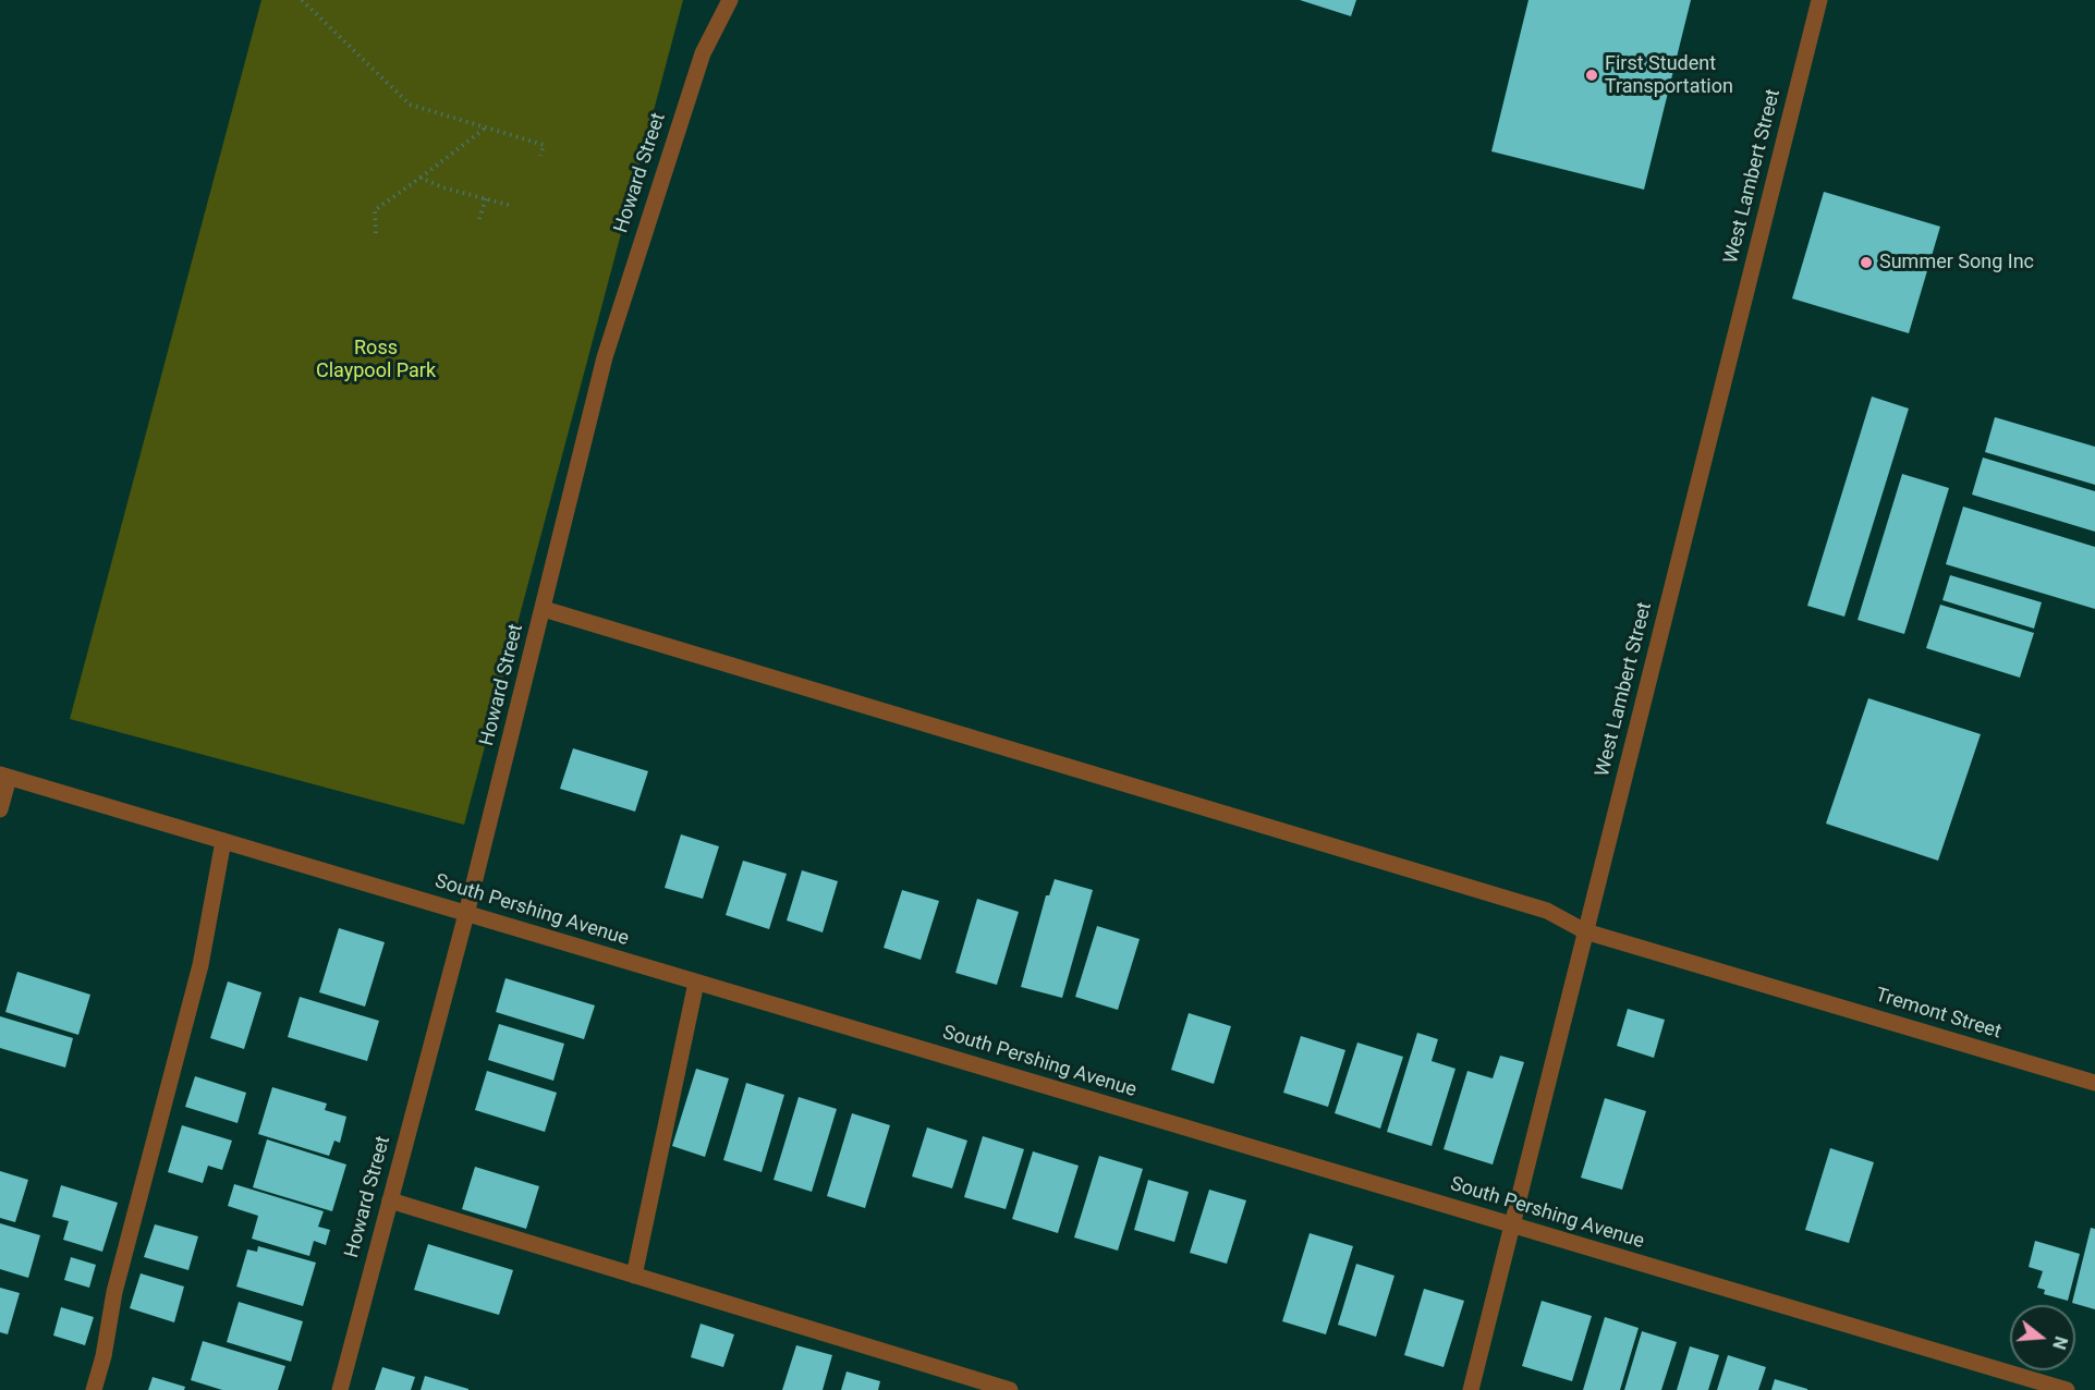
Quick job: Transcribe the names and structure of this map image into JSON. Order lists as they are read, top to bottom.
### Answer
{
  "streets": {
    "street": [
      "Howard Street",
      "West Lambert Street",
      "South Pershing Avenue",
      "Tremont Street"
    ]
  },
  "crossings": [
    ["Howard Street", "South Pershing Avenue"],
    ["Howard Street", "Tremont Street"],
    ["West Lambert Street", "South Pershing Avenue"],
    ["West Lambert Street", "Tremont Street"]
  ],
  "parks": ["Ross Claypool Park"],
  "places": ["First Student Transportation", "Summer Song Inc"],
  "north": "right"
}
